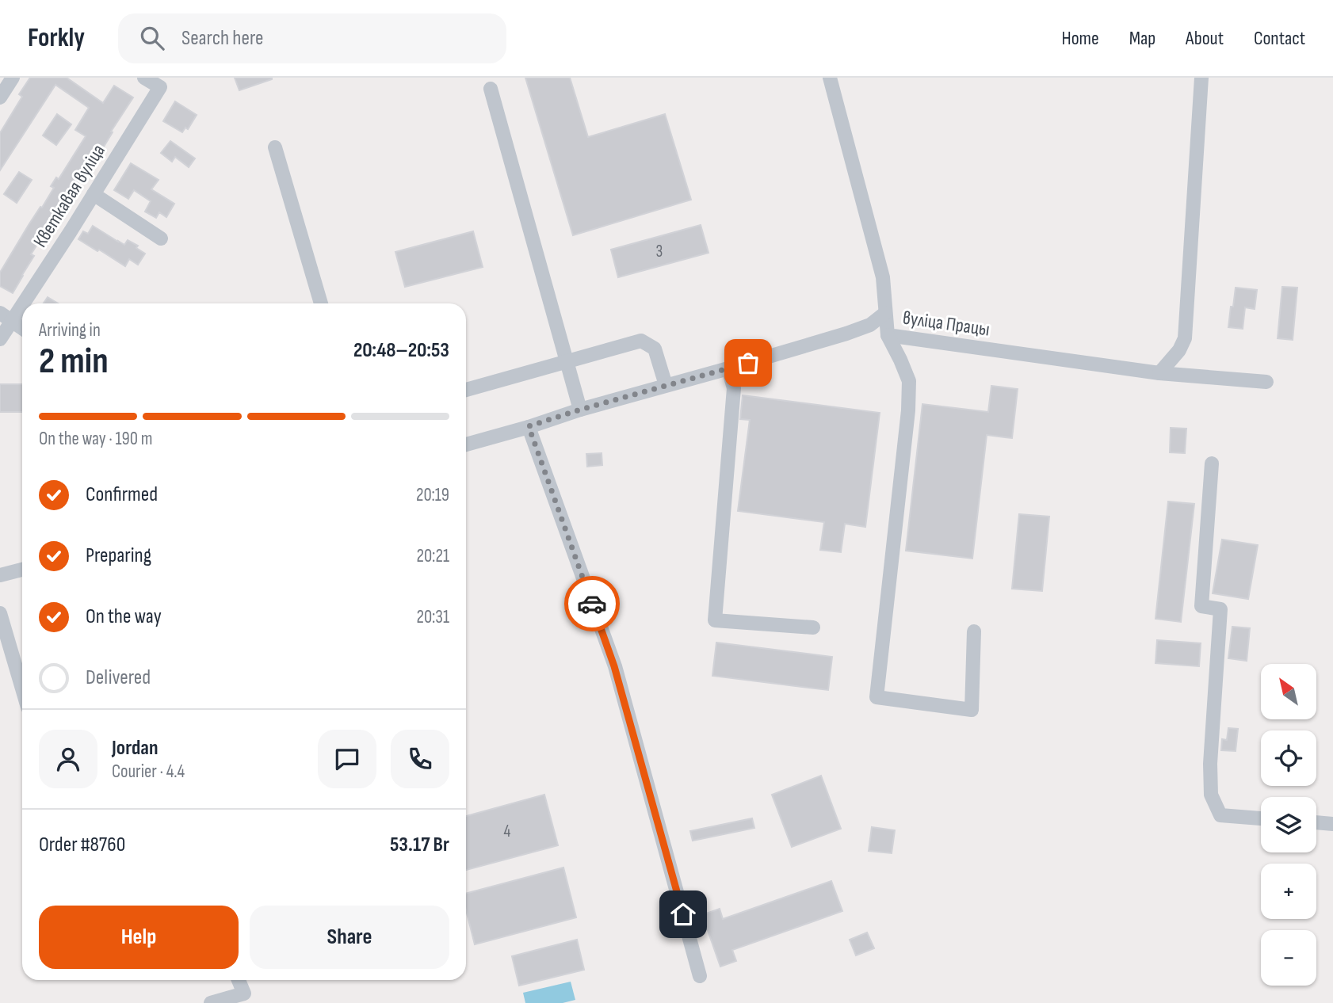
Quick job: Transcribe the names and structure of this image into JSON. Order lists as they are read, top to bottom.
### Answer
{
  "streets": {
    "street": ["Кветкавая вуліца", "вуліца Працы"]
  },
  "house_numbers": ["3", "4"],
  "north": "top left",
  "page": {
    "header": "Forkly",
    "search": "Search here",
    "nav": [
      "Home",
      "Map",
      "About",
      "Contact"
    ],
    "heading": ["2 min", "Arriving in", "20:48–20:53"],
    "panel": [
      "Jordan",
      "Courier · 4.4",
      "Order #8760",
      "53.17 Br"
    ],
    "bar": "On the way · 190 m",
    "list": [
      ["Confirmed", "20:19"],
      ["Preparing", "20:21"],
      ["On the way", "20:31"],
      "Delivered"
    ],
    "map_buttons": ["+", "−"],
    "buttons": ["Help", "Share"]
  }
}
